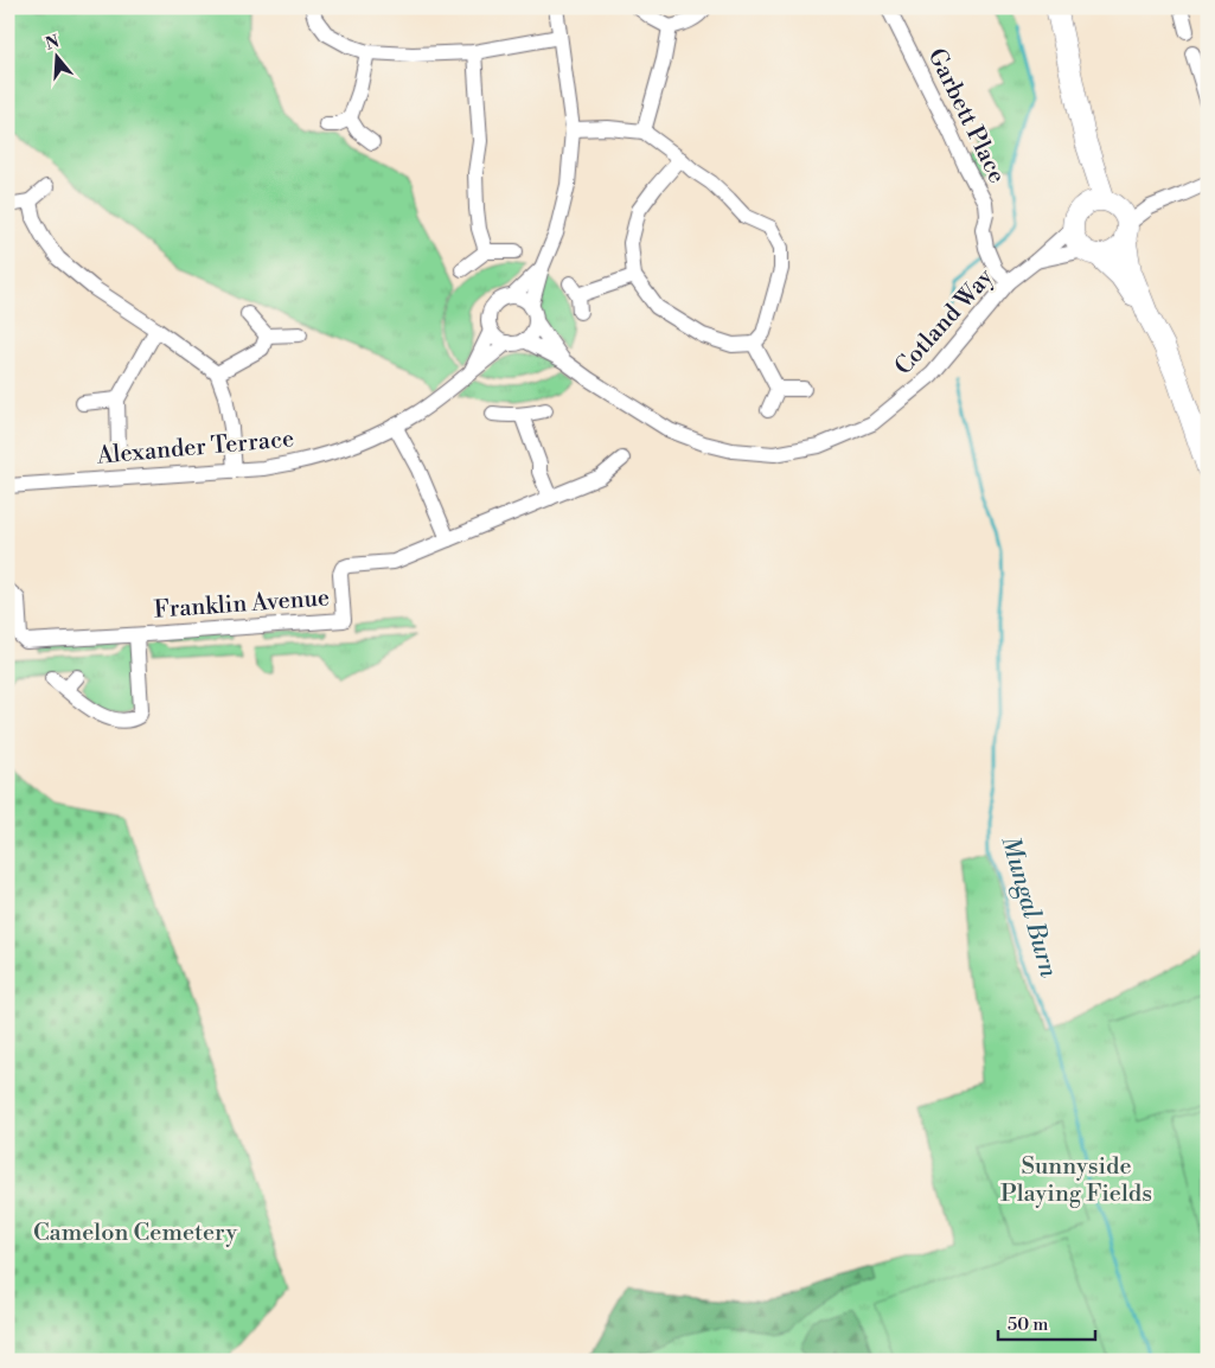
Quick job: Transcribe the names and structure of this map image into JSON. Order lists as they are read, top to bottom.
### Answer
{
  "streets": {
    "street": [
      "Garbett Place",
      "Cotland Way",
      "Alexander Terrace",
      "Franklin Avenue"
    ]
  },
  "crossings": [
    ["Garbett Place", "Cotland Way"],
    ["Cotland Way", "Alexander Terrace"]
  ],
  "water": ["Mungal Burn"],
  "parks": ["Sunnyside Playing Fields", "Camelon Cemetery"],
  "scale_bar": "50 m",
  "north": "top"
}
